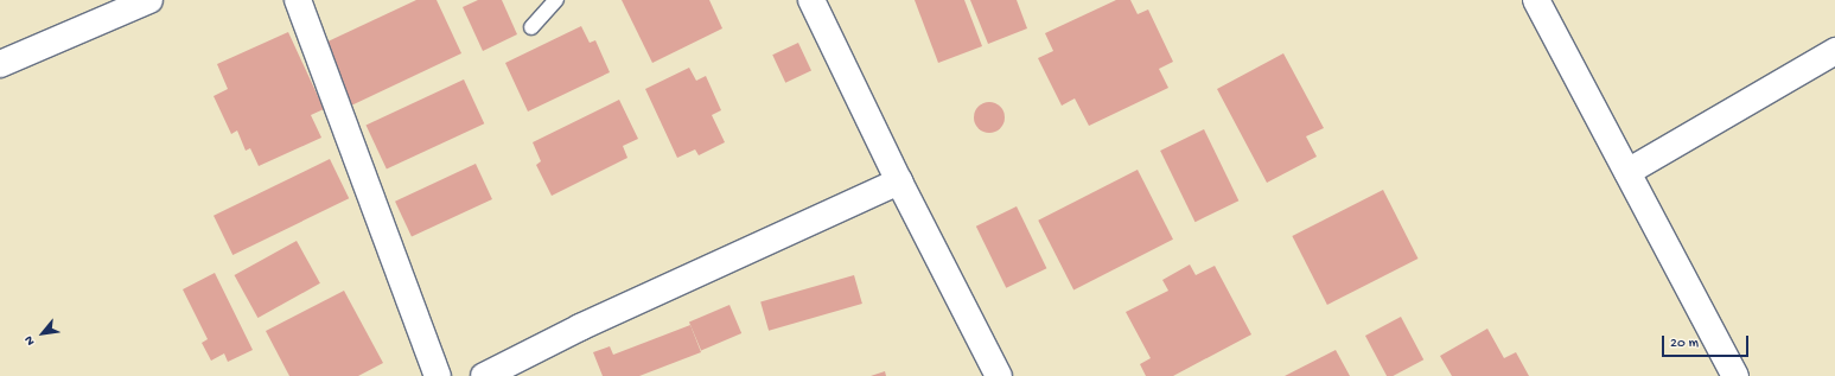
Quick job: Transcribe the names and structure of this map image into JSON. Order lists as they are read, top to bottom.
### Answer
{
  "scale_bar": "20 m",
  "north": "bottom left"
}
